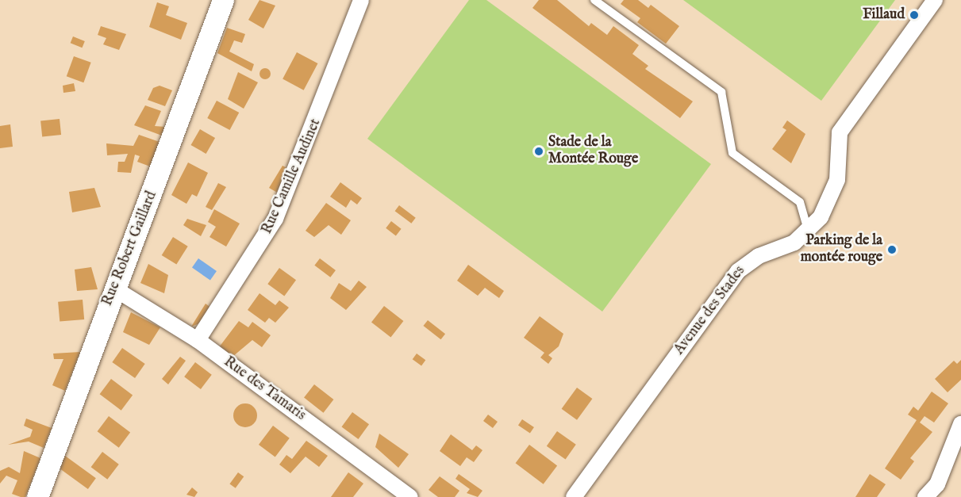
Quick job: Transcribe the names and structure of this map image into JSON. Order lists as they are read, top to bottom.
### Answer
{
  "streets": {
    "street": [
      "Rue Camille Audinet",
      "Rue Robert Gaillard",
      "Avenue des Stades",
      "Rue des Tamaris"
    ]
  },
  "crossings": [
    ["Rue Camille Audinet", "Rue des Tamaris"],
    ["Rue Robert Gaillard", "Rue des Tamaris"]
  ],
  "places": ["Fillaud", "Stade de la Montée Rouge", "Parking de la montée rouge"]
}
